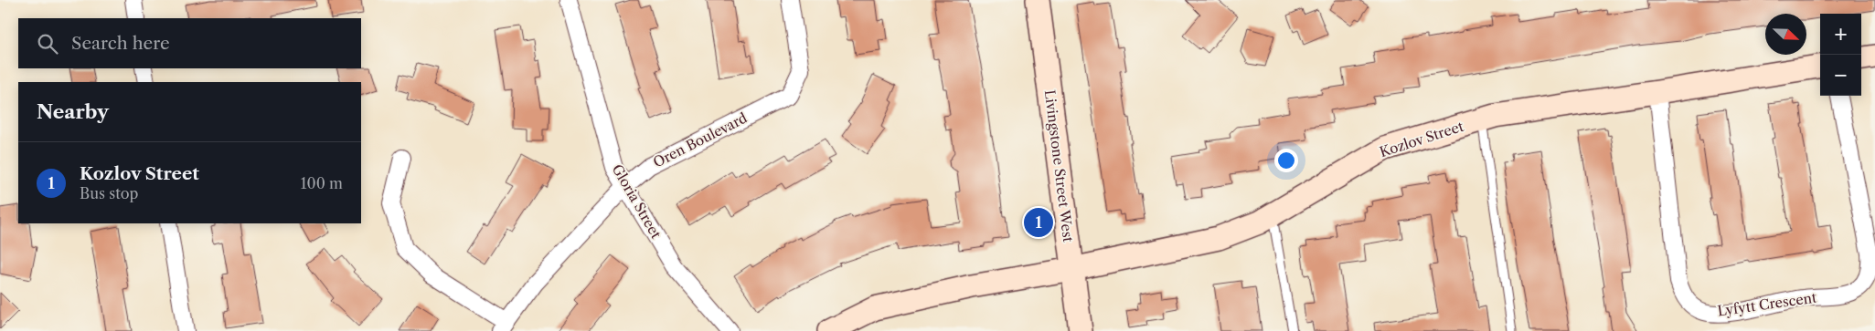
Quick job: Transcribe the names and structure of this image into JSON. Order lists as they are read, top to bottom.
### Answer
{
  "streets": {
    "street": [
      "Kozlov Street",
      "Oren Boulevard",
      "Livingstone Street West",
      "Gloria Street",
      "Lyfytt Crescent"
    ]
  },
  "crossings": [
    ["Kozlov Street", "Livingstone Street West"],
    ["Kozlov Street", "Lyfytt Crescent"],
    ["Oren Boulevard", "Gloria Street"]
  ],
  "north": "bottom right",
  "page": {
    "map_buttons": ["+", "−"],
    "search": "Search here",
    "heading": "Nearby",
    "list": [
      {
        "mark": "1",
        "name": "Kozlov Street",
        "note": "Bus stop",
        "value": "100 m"
      }
    ],
    "pins": "1"
  }
}
